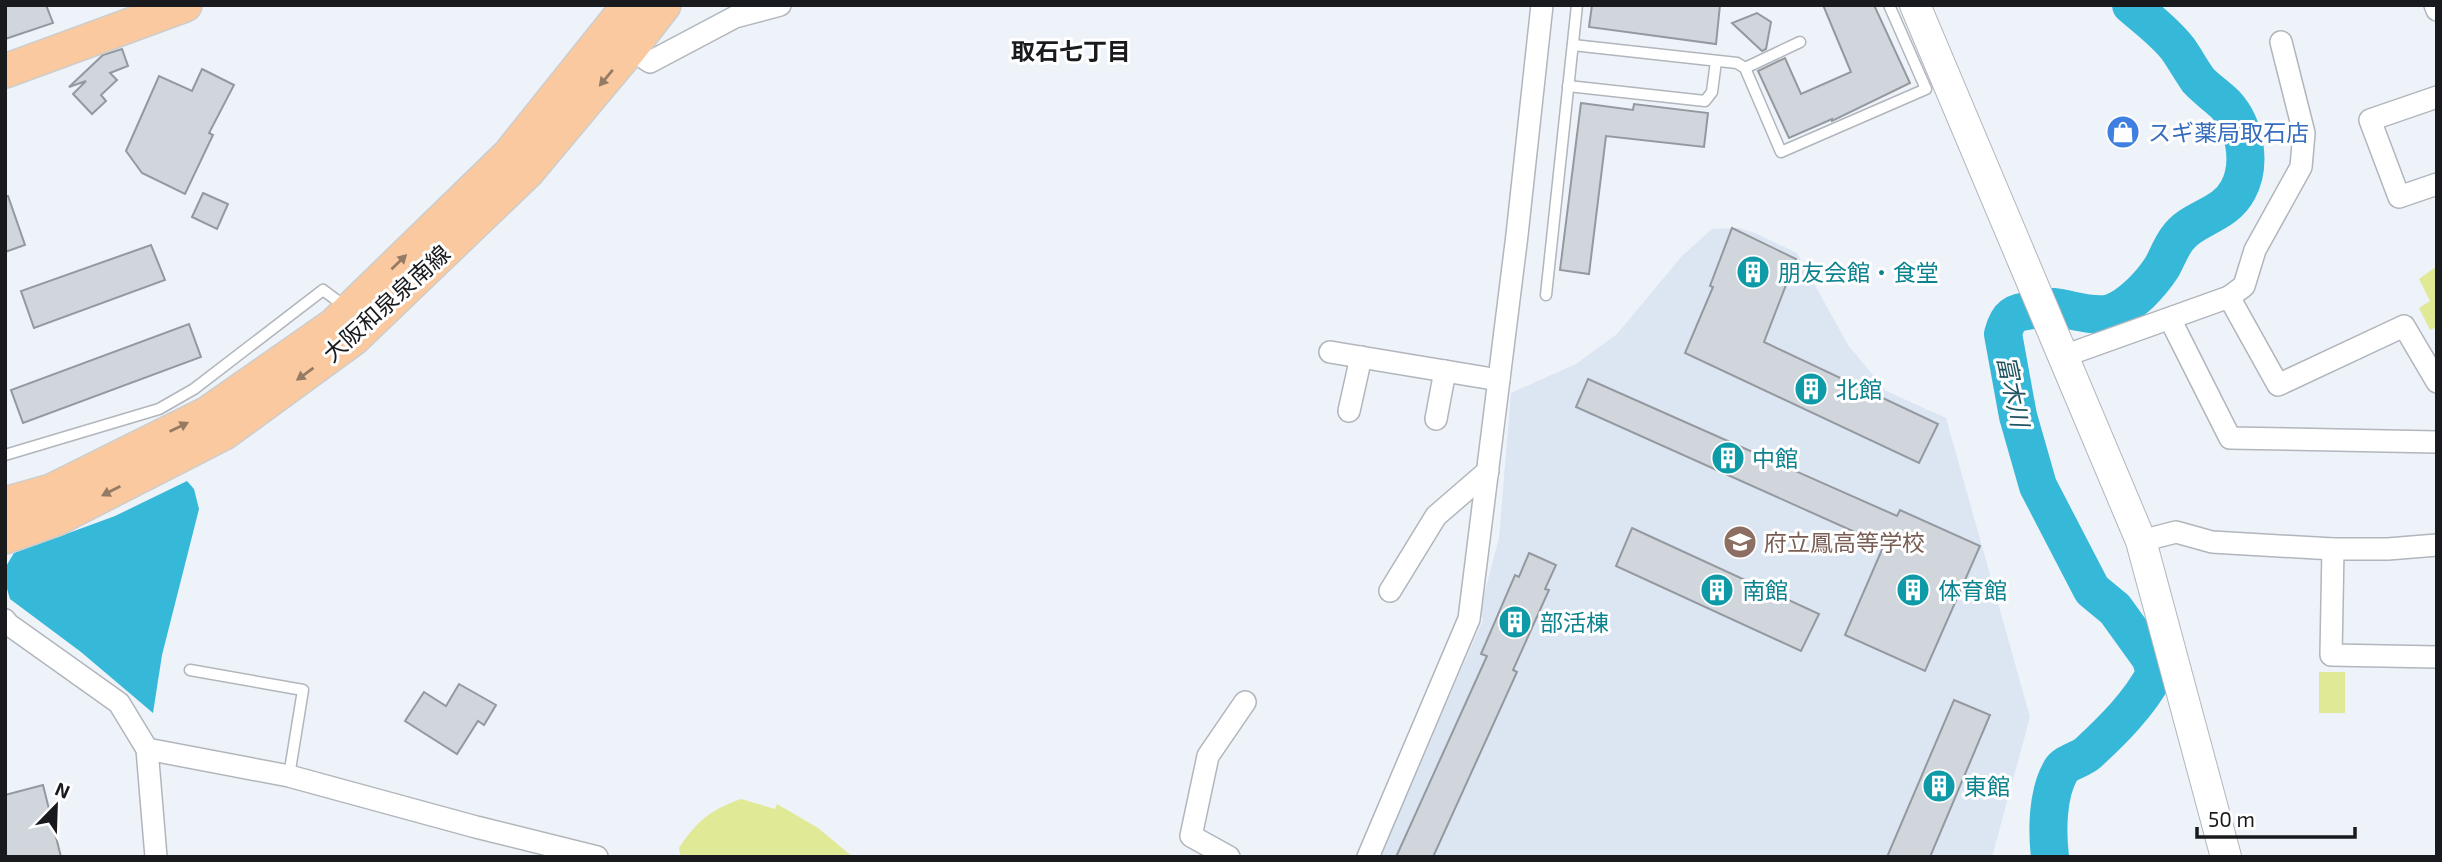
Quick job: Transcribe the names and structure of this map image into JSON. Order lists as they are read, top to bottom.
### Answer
{
  "streets": {
    "main road": ["大阪和泉泉南線"]
  },
  "districts": ["取石七丁目"],
  "water": ["富木川"],
  "places": {
    "shop": ["スギ薬局取石店"],
    "building": [
      "朋友会館・食堂",
      "北館",
      "中館",
      "南館",
      "体育館",
      "部活棟",
      "東館"
    ],
    "school or university": ["府立鳳高等学校"]
  },
  "scale_bar": "50 m",
  "north": "top right"
}
